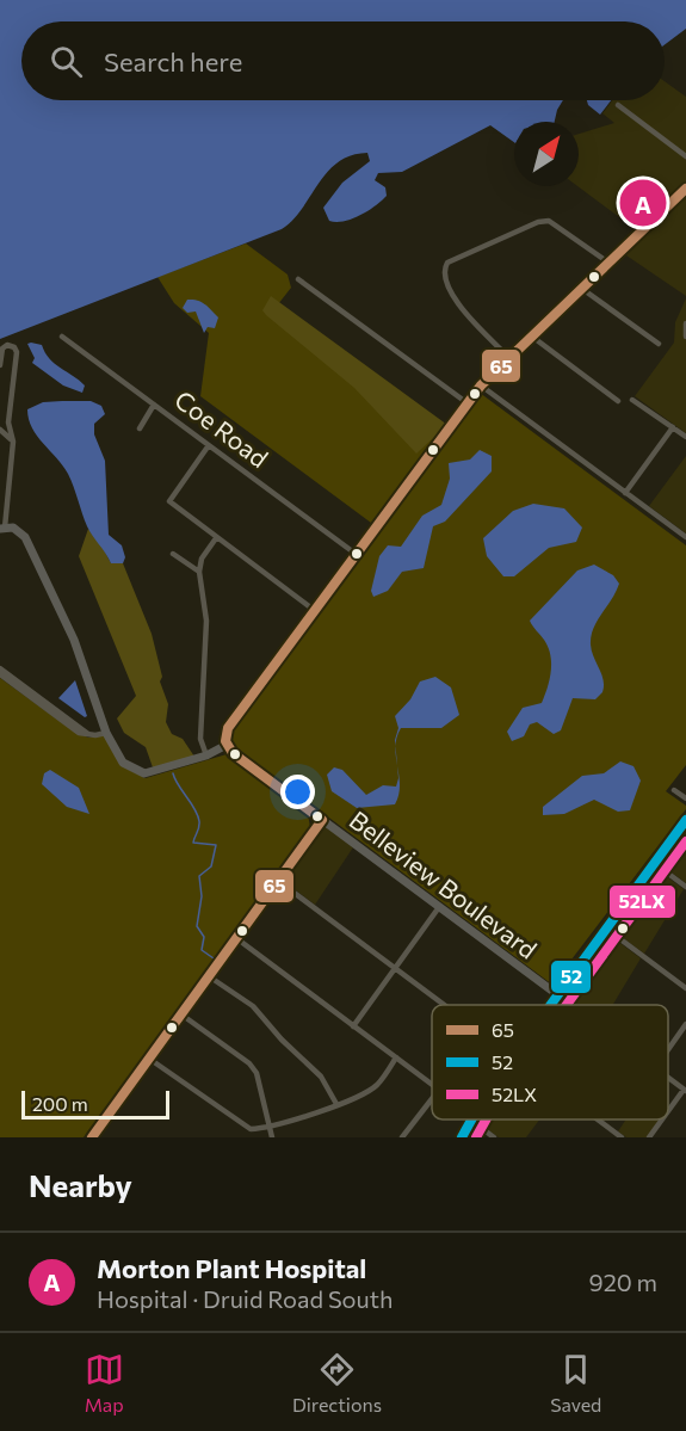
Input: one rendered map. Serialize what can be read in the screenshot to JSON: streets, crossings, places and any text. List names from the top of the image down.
{
  "streets": {
    "street": ["Coe Road", "Belleview Boulevard"]
  },
  "lines": ["transit line 65", "transit line 52", "transit line 52LX"],
  "legend": ["65", "52", "52LX"],
  "scale_bar": "200 m",
  "north": "top right",
  "page": {
    "search": "Search here",
    "pins": "A",
    "scale": "200 m",
    "heading": "Nearby",
    "list": [
      {
        "mark": "A",
        "name": "Morton Plant Hospital",
        "note": "Hospital · Druid Road South",
        "value": "920 m"
      }
    ],
    "nav": ["Map", "Directions", "Saved"]
  }
}
